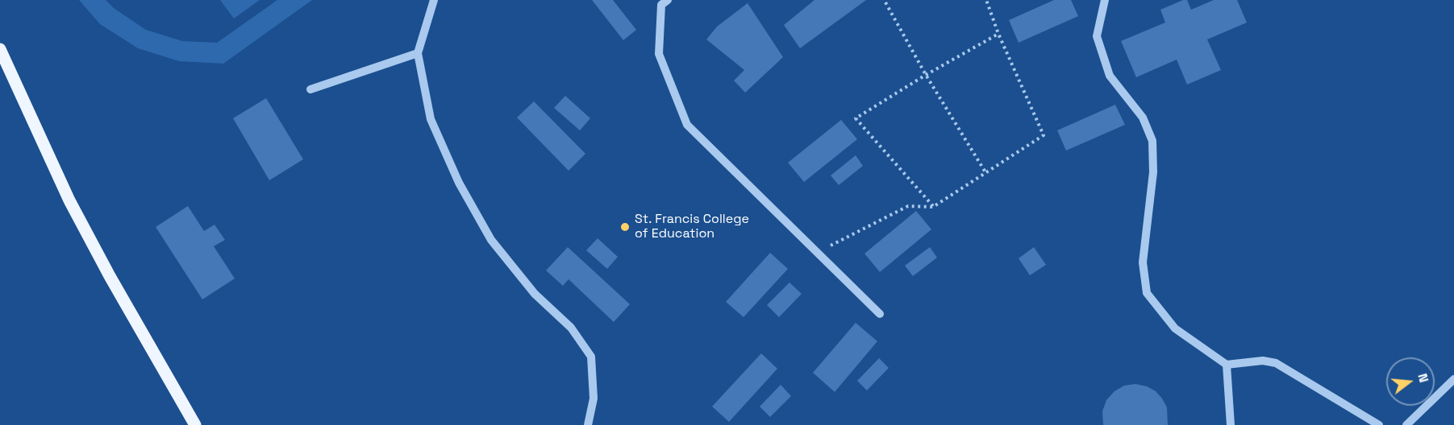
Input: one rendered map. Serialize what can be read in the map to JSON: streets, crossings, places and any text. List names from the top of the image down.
{
  "places": ["St. Francis College of Education"],
  "north": "right"
}
